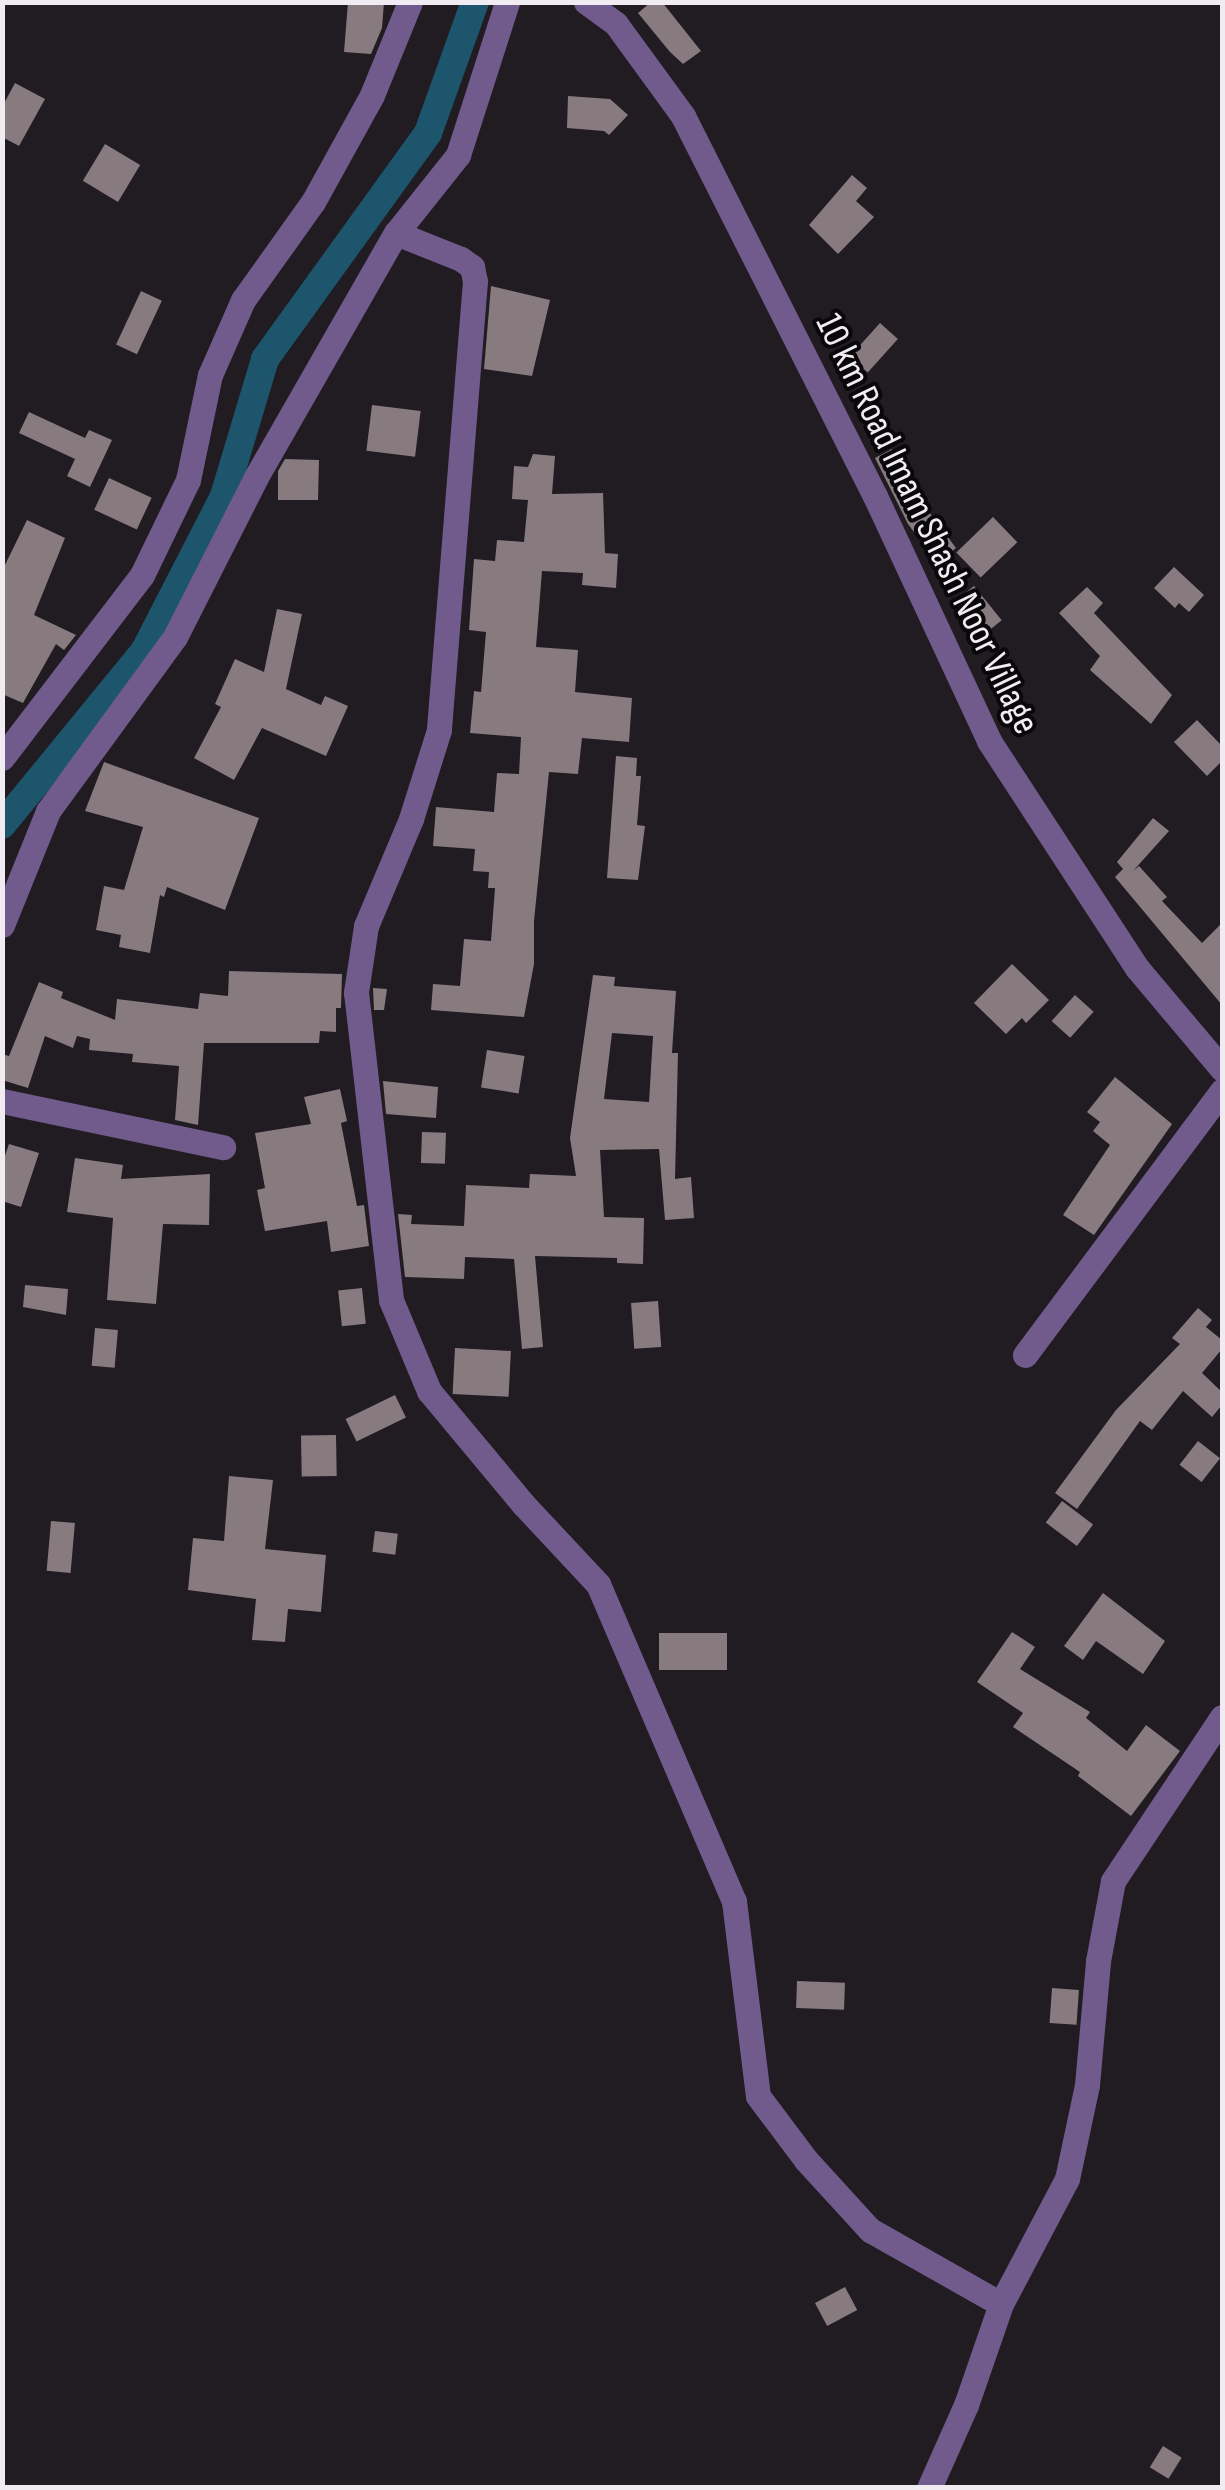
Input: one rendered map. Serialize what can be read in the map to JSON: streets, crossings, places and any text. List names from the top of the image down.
{
  "streets": {
    "street": ["10 km Road Imam Shash Noor Village"]
  }
}
